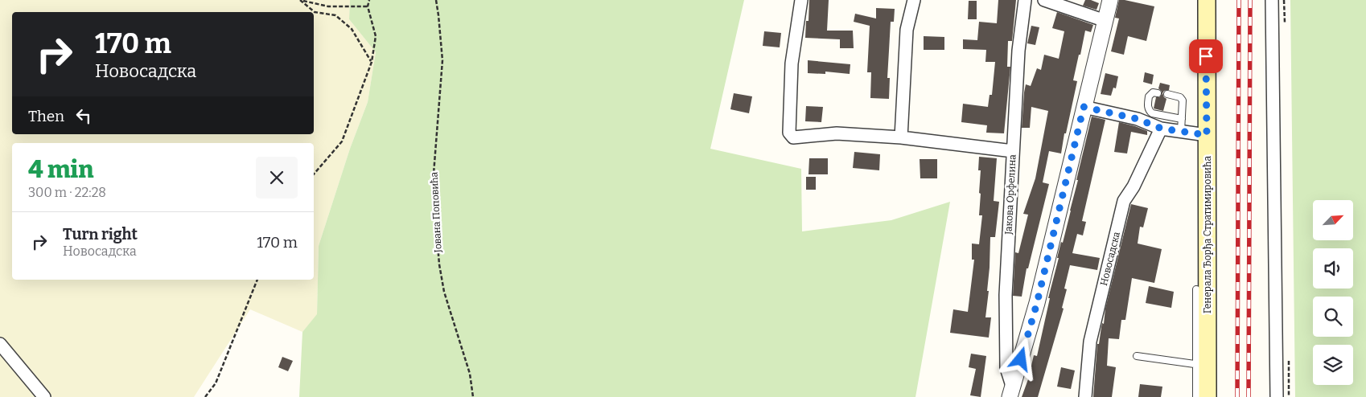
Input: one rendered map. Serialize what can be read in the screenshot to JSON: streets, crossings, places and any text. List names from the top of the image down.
{
  "streets": {
    "main road": ["Генерала Ђорђа Стратимировића"],
    "street": ["Јакова Орфелина", "Новосадска"],
    "path": ["Јована Поповића"]
  },
  "north": "top right",
  "page": {
    "turn": ["170 m", "Новосадска"],
    "then": "Then",
    "heading": ["4 min", "300 m · 22:28"],
    "list": [
      {
        "name": "Turn right",
        "note": "Новосадска",
        "value": "170 m"
      }
    ]
  }
}
